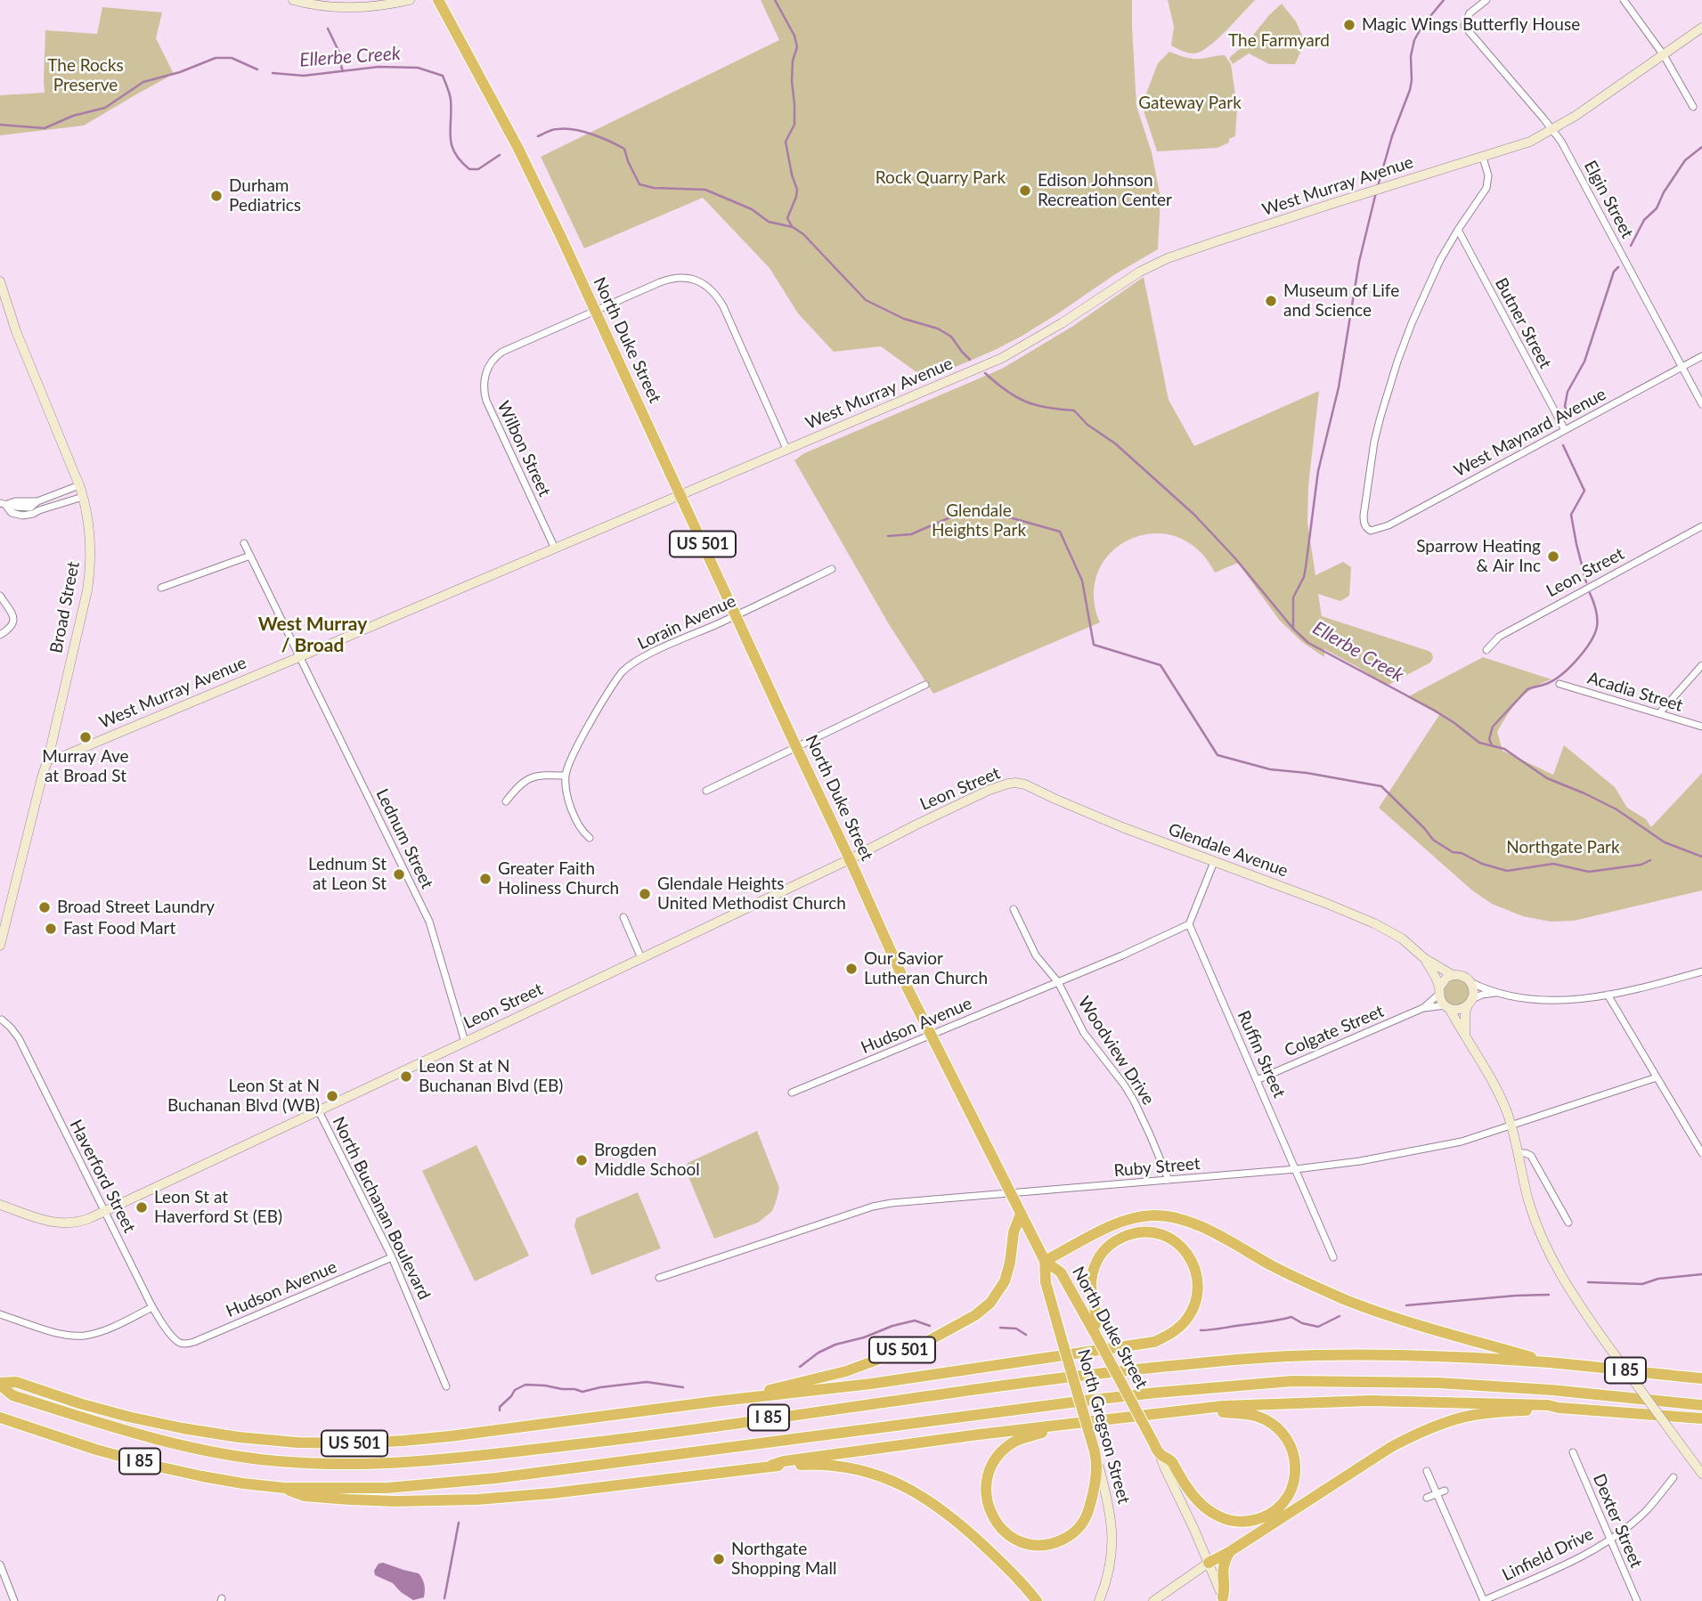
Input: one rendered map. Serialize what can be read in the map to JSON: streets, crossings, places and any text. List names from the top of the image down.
{
  "streets": {
    "highway": [
      "North Duke Street",
      "US 501",
      "I 85",
      "North Gregson Street"
    ],
    "street": [
      "West Murray Avenue",
      "Elgin Street",
      "Butner Street",
      "West Maynard Avenue",
      "Wilbon Street",
      "Leon Street",
      "Broad Street",
      "Lorain Avenue",
      "Acadia Street",
      "Lednum Street",
      "Glendale Avenue",
      "Hudson Avenue",
      "Colgate Street",
      "Woodview Drive",
      "Ruffin Street",
      "Ruby Street",
      "Haverford Street",
      "North Buchanan Boulevard",
      "Dexter Street",
      "Linfield Drive"
    ]
  },
  "crossings": [
    ["West Murray Avenue", "Elgin Street"],
    ["West Murray Avenue", "North Duke Street"],
    ["West Murray Avenue", "Wilbon Street"],
    ["West Murray Avenue", "Broad Street"],
    ["West Murray Avenue", "Lednum Street"],
    ["Elgin Street", "West Maynard Avenue"],
    ["Butner Street", "West Maynard Avenue"],
    ["North Duke Street", "Wilbon Street"],
    ["North Duke Street", "US 501"],
    ["North Duke Street", "Leon Street"],
    ["North Duke Street", "Lorain Avenue"],
    ["North Duke Street", "Hudson Avenue"],
    ["North Duke Street", "Ruby Street"],
    ["North Duke Street", "North Gregson Street"],
    ["US 501", "I 85"],
    ["Leon Street", "Lednum Street"],
    ["Leon Street", "Glendale Avenue"],
    ["Leon Street", "Haverford Street"],
    ["Leon Street", "North Buchanan Boulevard"],
    ["Glendale Avenue", "Colgate Street"],
    ["Hudson Avenue", "Woodview Drive"],
    ["Hudson Avenue", "Ruffin Street"],
    ["Hudson Avenue", "Haverford Street"],
    ["Hudson Avenue", "North Buchanan Boulevard"],
    ["Colgate Street", "Ruffin Street"],
    ["Woodview Drive", "Ruby Street"],
    ["Ruffin Street", "Ruby Street"],
    ["Dexter Street", "Linfield Drive"]
  ],
  "districts": ["West Murray / Broad"],
  "water": ["Ellerbe Creek"],
  "parks": [
    "The Farmyard",
    "The Rocks Preserve",
    "Gateway Park",
    "Rock Quarry Park",
    "Glendale Heights Park",
    "Northgate Park"
  ],
  "places": [
    "Magic Wings Butterfly House",
    "Edison Johnson Recreation Center",
    "Durham Pediatrics",
    "Museum of Life and Science",
    "Sparrow Heating & Air Inc",
    "Murray Ave at Broad St",
    "Lednum St at Leon St",
    "Greater Faith Holiness Church",
    "Glendale Heights United Methodist Church",
    "Broad Street Laundry",
    "Fast Food Mart",
    "Our Savior Lutheran Church",
    "Leon St at N Buchanan Blvd (EB)",
    "Leon St at N Buchanan Blvd (WB)",
    "Brogden Middle School",
    "Leon St at Haverford St (EB)",
    "Northgate Shopping Mall"
  ]
}
